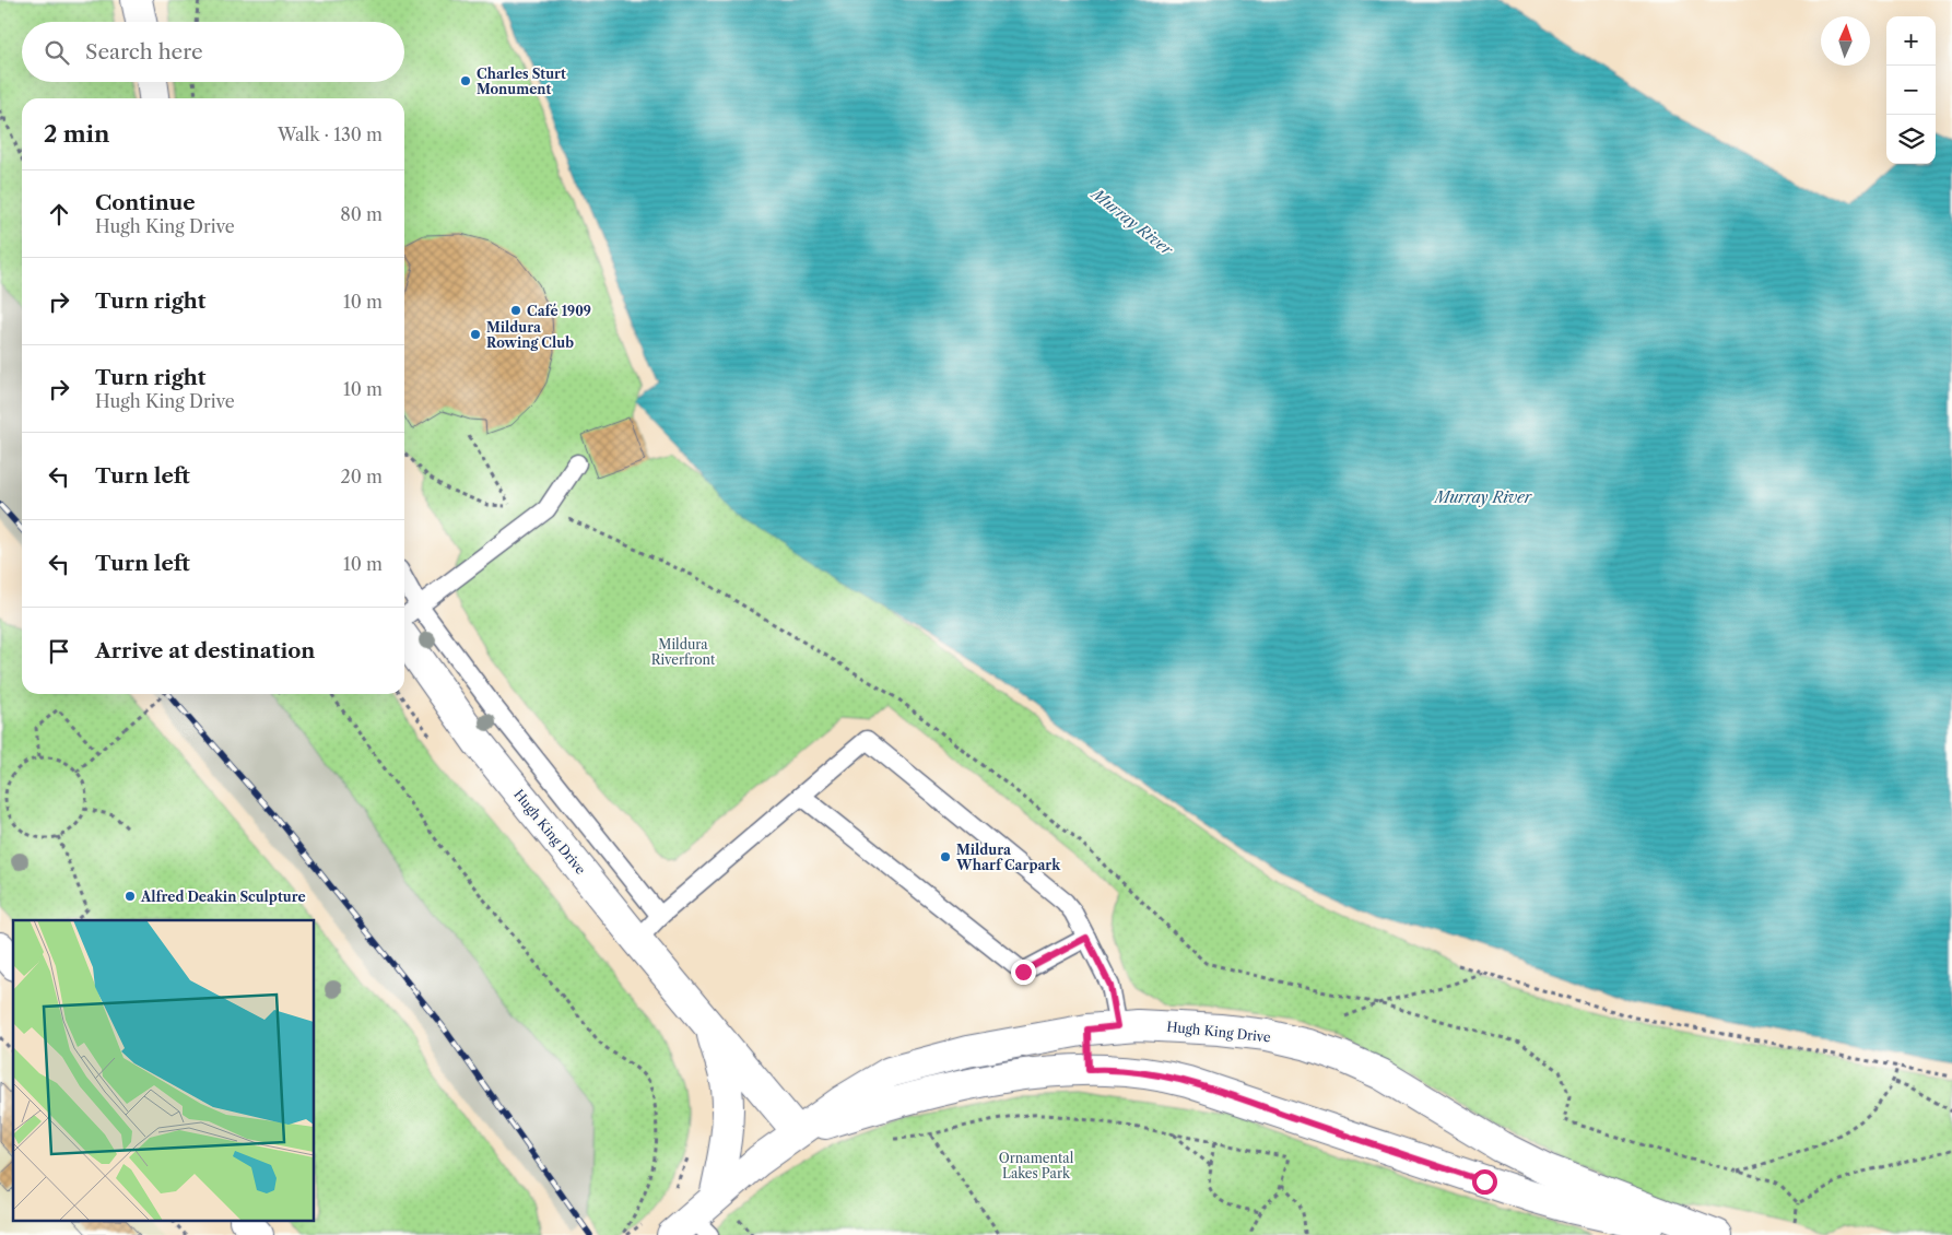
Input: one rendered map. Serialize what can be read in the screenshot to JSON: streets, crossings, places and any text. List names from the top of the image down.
{
  "streets": {
    "main road": ["Hugh King Drive"]
  },
  "water": ["Murray River"],
  "parks": ["Mildura Riverfront", "Ornamental Lakes Park"],
  "places": [
    "Charles Sturt Monument",
    "Café 1909",
    "Mildura Rowing Club",
    "Mildura Wharf Carpark",
    "Alfred Deakin Sculpture"
  ],
  "north": "top",
  "page": {
    "map_buttons": ["+", "−"],
    "search": "Search here",
    "heading": ["2 min", "Walk · 130 m"],
    "list": [
      ["Continue", "Hugh King Drive", "80 m"],
      ["Turn right", "10 m"],
      ["Turn right", "Hugh King Drive", "10 m"],
      ["Turn left", "20 m"],
      ["Turn left", "10 m"],
      "Arrive at destination"
    ]
  }
}
